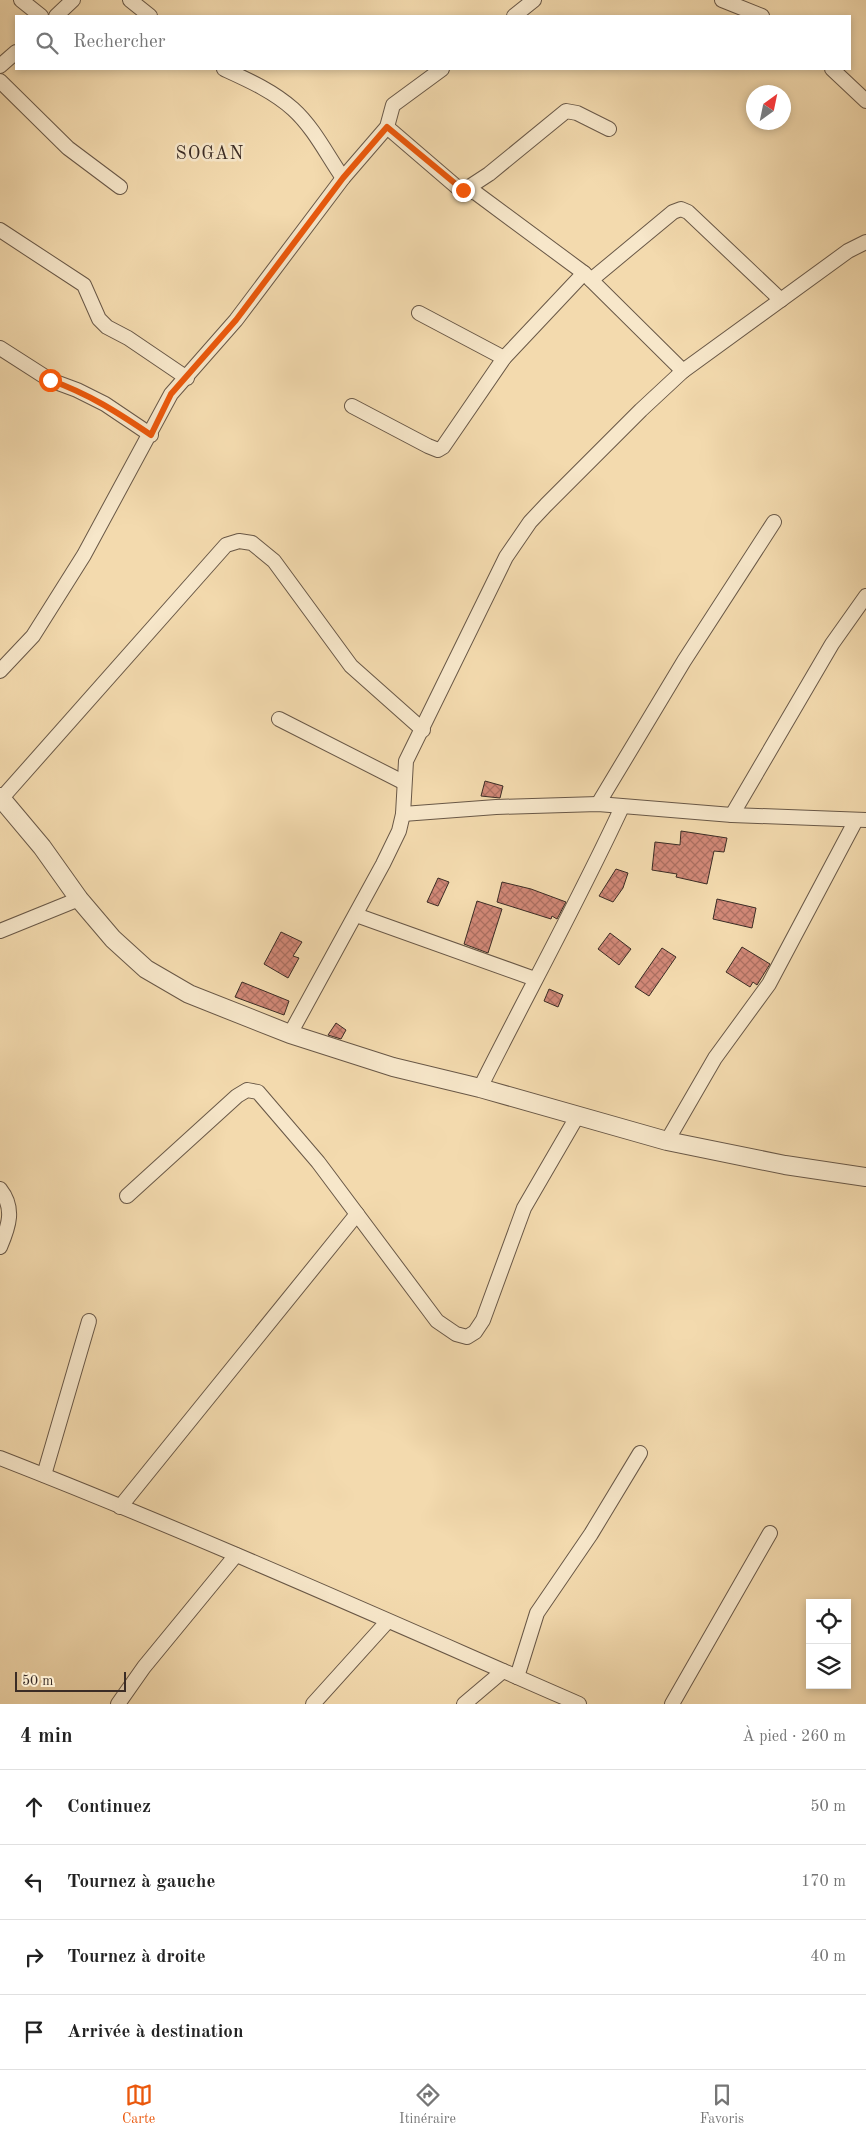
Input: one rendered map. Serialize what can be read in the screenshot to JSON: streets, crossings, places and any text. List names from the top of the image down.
{
  "districts": ["SOGAN"],
  "scale_bar": "50 m",
  "north": "top right",
  "page": {
    "search": "Rechercher",
    "scale": "50 m",
    "heading": ["4 min", "À pied · 260 m"],
    "list": [
      ["Continuez", "50 m"],
      ["Tournez à gauche", "170 m"],
      ["Tournez à droite", "40 m"],
      "Arrivée à destination"
    ],
    "nav": ["Carte", "Itinéraire", "Favoris"]
  }
}
